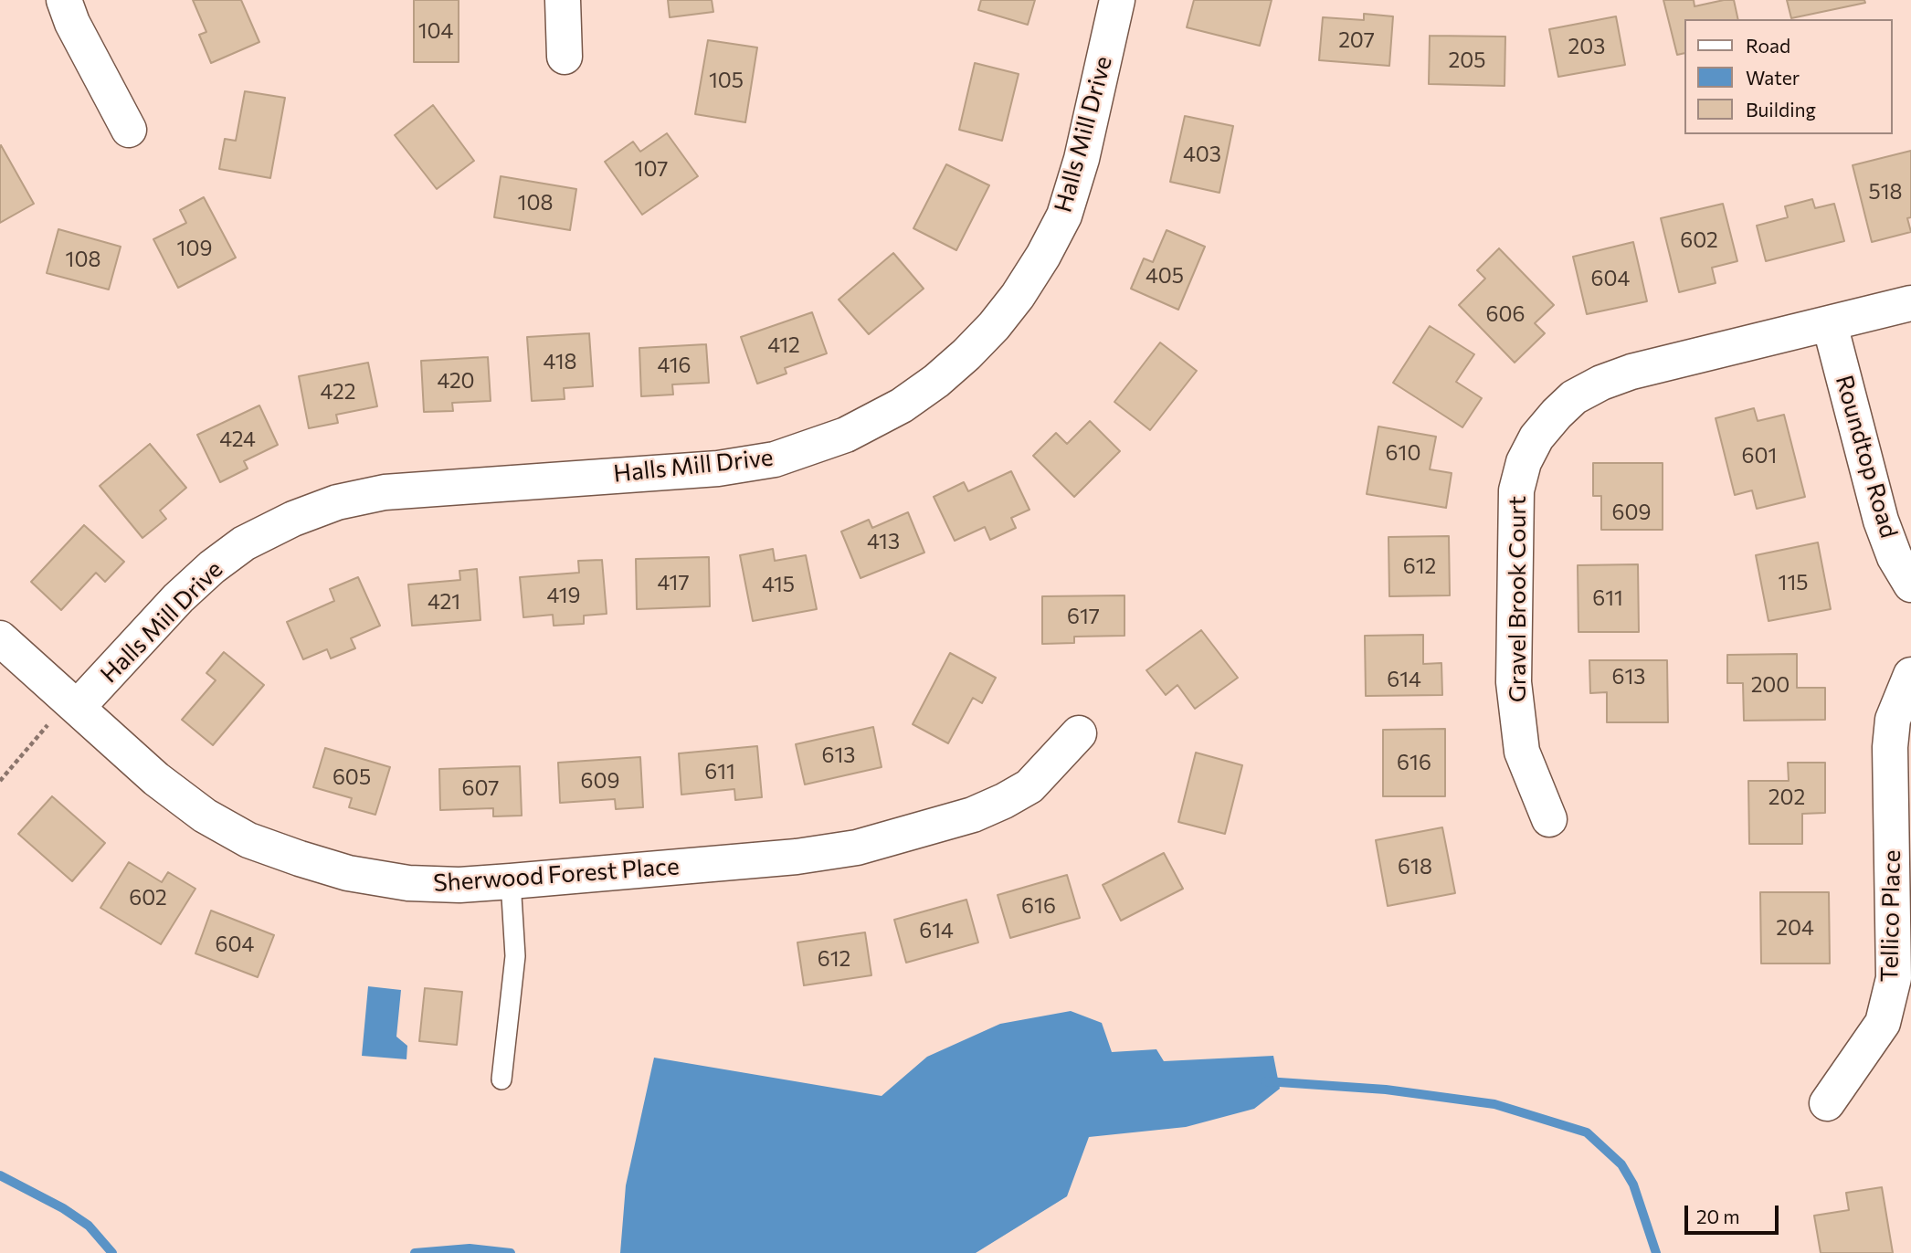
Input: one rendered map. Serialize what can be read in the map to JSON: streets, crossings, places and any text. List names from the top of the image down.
{
  "streets": {
    "street": [
      "Halls Mill Drive",
      "Roundtop Road",
      "Gravel Brook Court",
      "Sherwood Forest Place",
      "Tellico Place"
    ]
  },
  "crossings": [
    ["Halls Mill Drive", "Sherwood Forest Place"],
    ["Roundtop Road", "Gravel Brook Court"]
  ],
  "house_numbers": [
    "104",
    "207",
    "203",
    "205",
    "105",
    "403",
    "107",
    "518",
    "108",
    "602",
    "109",
    "108",
    "405",
    "604",
    "606",
    "412",
    "418",
    "416",
    "420",
    "422",
    "424",
    "610",
    "601",
    "609",
    "413",
    "612",
    "417",
    "115",
    "415",
    "419",
    "611",
    "421",
    "617",
    "613",
    "614",
    "200",
    "613",
    "616",
    "611",
    "605",
    "609",
    "607",
    "202",
    "618",
    "602",
    "616",
    "204",
    "614",
    "604",
    "612"
  ],
  "legend": ["Road", "Water", "Building"],
  "scale_bar": "20 m"
}
